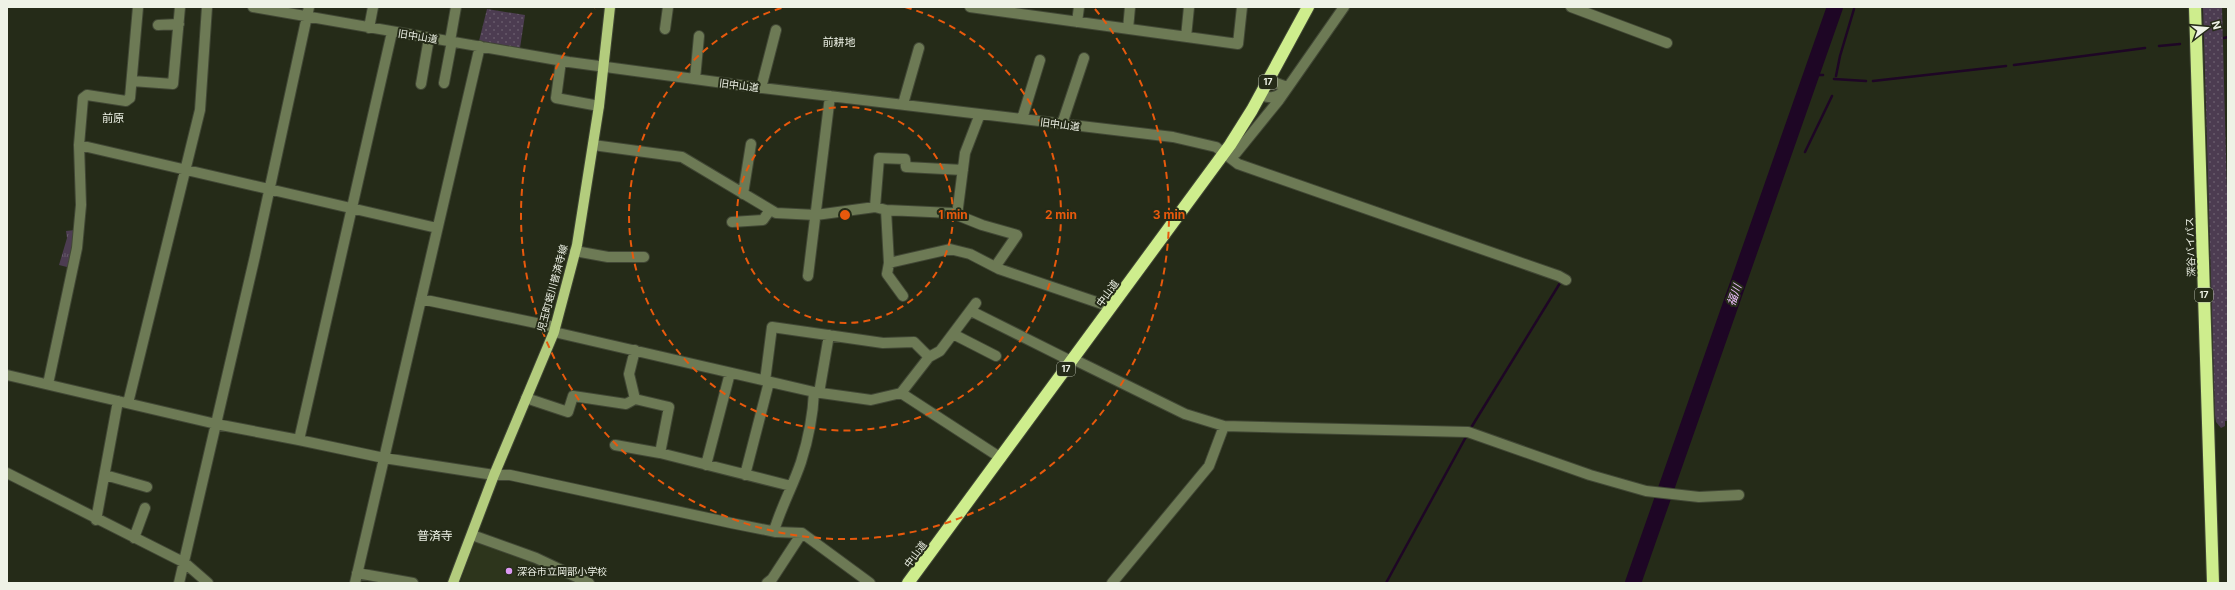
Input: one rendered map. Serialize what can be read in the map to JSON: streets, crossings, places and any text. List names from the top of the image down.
{
  "streets": {
    "highway": ["17", "深谷バイパス", "中山道"],
    "main road": ["児玉町蛭川普済寺線"],
    "street": ["旧中山道"]
  },
  "crossings": [
    ["旧中山道", "児玉町蛭川普済寺線"],
    ["旧中山道", "中山道"]
  ],
  "districts": ["前耕地", "前原", "普済寺"],
  "water": ["福川"],
  "places": ["深谷市立岡部小学校"],
  "north": "right",
  "rings": ["1 min", "2 min", "3 min"]
}
